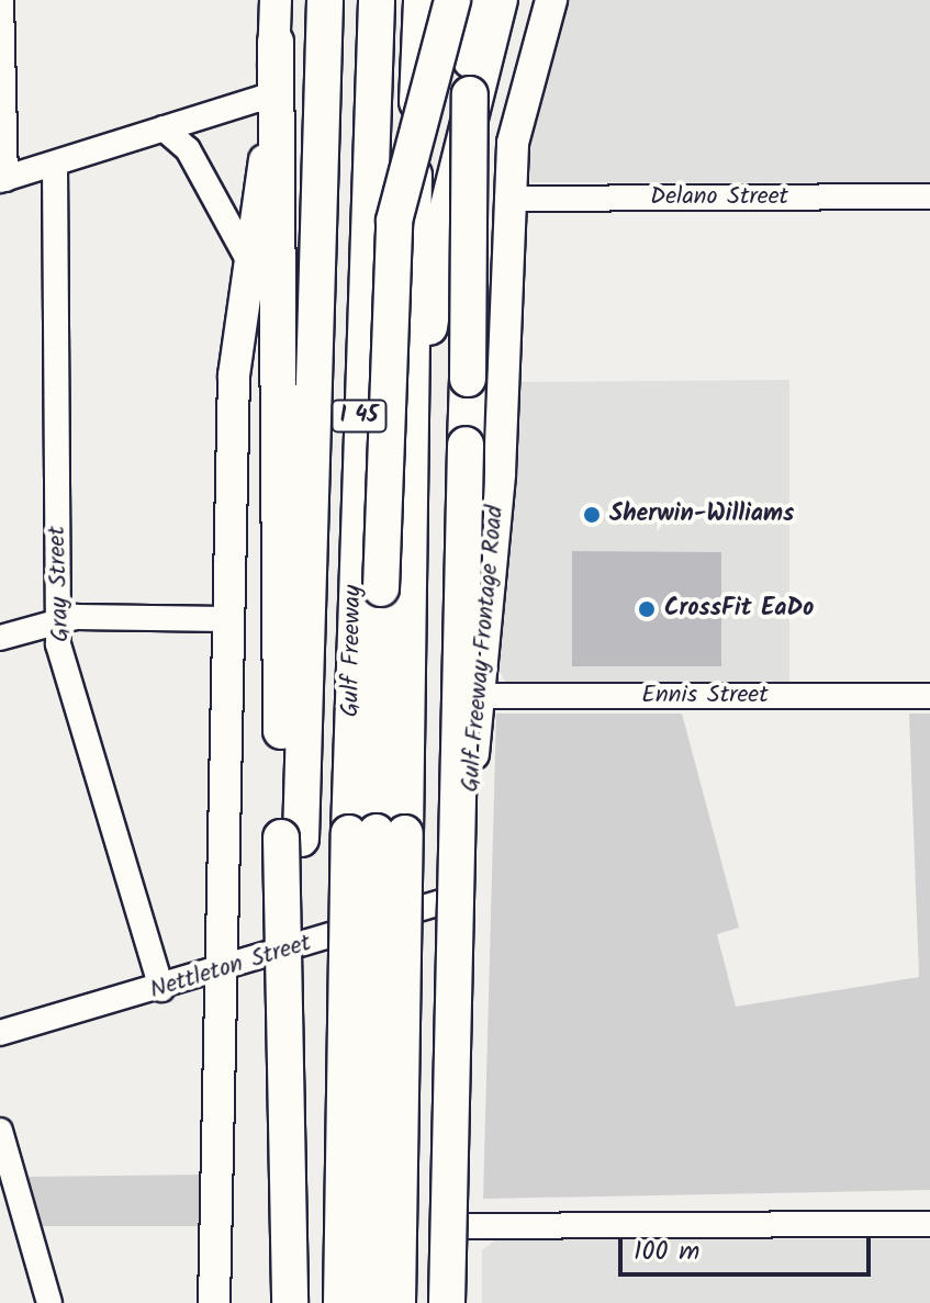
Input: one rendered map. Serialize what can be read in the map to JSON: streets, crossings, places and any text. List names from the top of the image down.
{
  "streets": {
    "highway": ["I 45", "Gulf Freeway"],
    "main road": ["Gulf Freeway Frontage Road"],
    "street": [
      "Delano Street",
      "Gray Street",
      "Ennis Street",
      "Nettleton Street"
    ]
  },
  "crossings": [
    ["Delano Street", "Gulf Freeway Frontage Road"],
    ["Gray Street", "Nettleton Street"],
    ["Gulf Freeway Frontage Road", "Ennis Street"],
    ["Gulf Freeway Frontage Road", "Nettleton Street"]
  ],
  "places": ["Sherwin-Williams", "CrossFit EaDo"],
  "scale_bar": "100 m"
}
